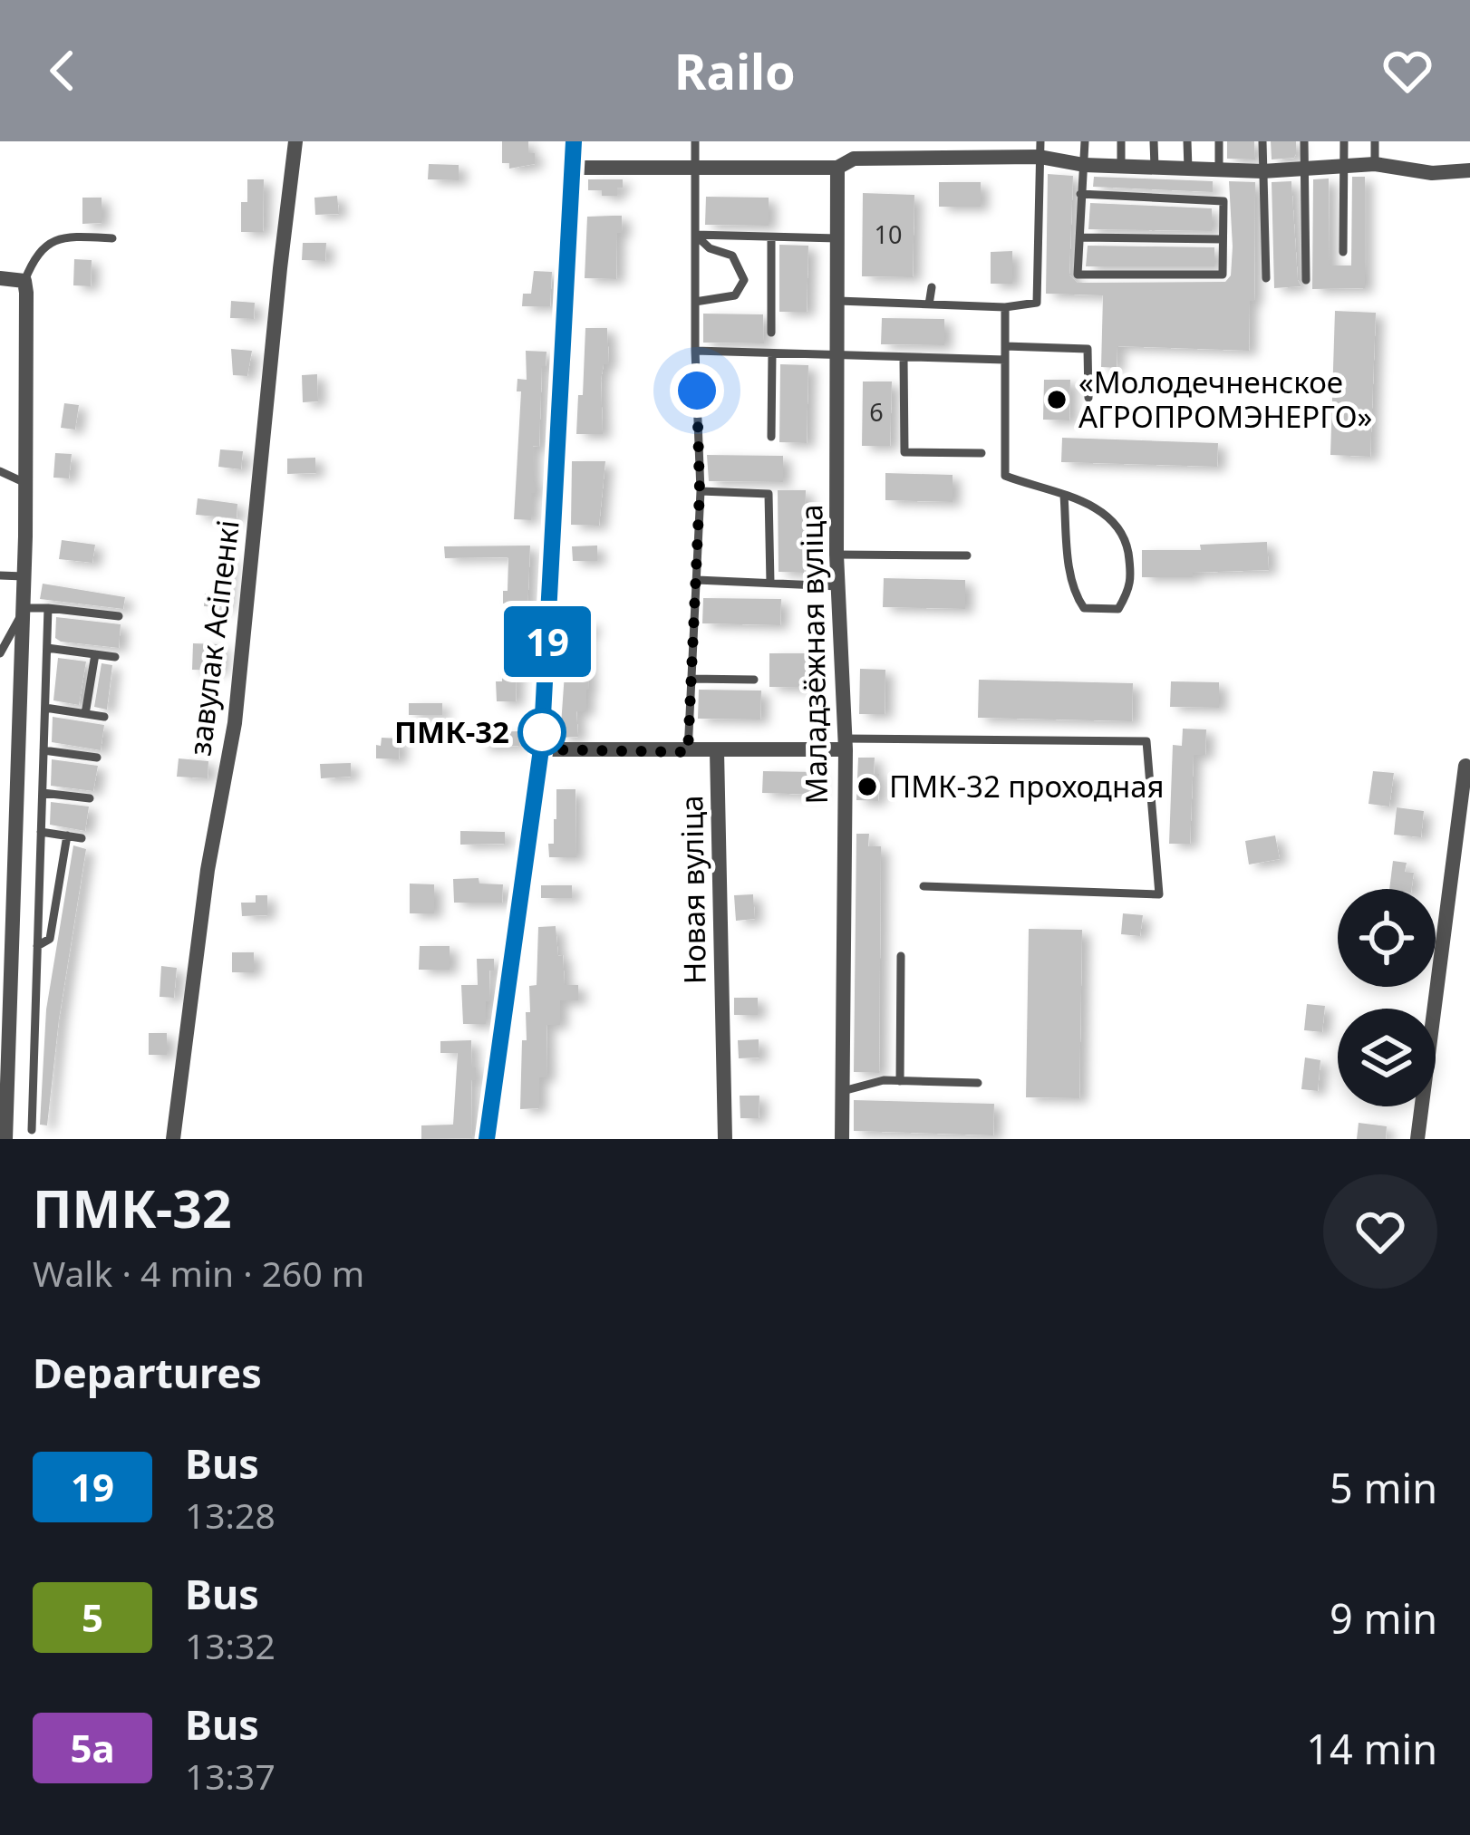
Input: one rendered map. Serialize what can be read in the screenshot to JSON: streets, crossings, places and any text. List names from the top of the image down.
{
  "streets": {
    "street": ["завулак Асіпенкі", "Маладзёжная вуліца", "Новая вуліца"]
  },
  "places": ["«Молодечненское АГРОПРОМЭНЕРГО»", "ПМК-32", "ПМК-32 проходная"],
  "lines": ["bus line 19"],
  "house_numbers": ["10", "6"],
  "page": {
    "header": "Railo",
    "on_map": "19",
    "heading": [
      ["ПМК-32", "Walk · 4 min · 260 m"],
      "Departures"
    ],
    "list": [
      {
        "mark": "19",
        "name": "Bus",
        "note": "13:28",
        "value": "5 min"
      },
      {
        "mark": "5",
        "name": "Bus",
        "note": "13:32",
        "value": "9 min"
      },
      {
        "mark": "5а",
        "name": "Bus",
        "note": "13:37",
        "value": "14 min"
      }
    ]
  }
}
